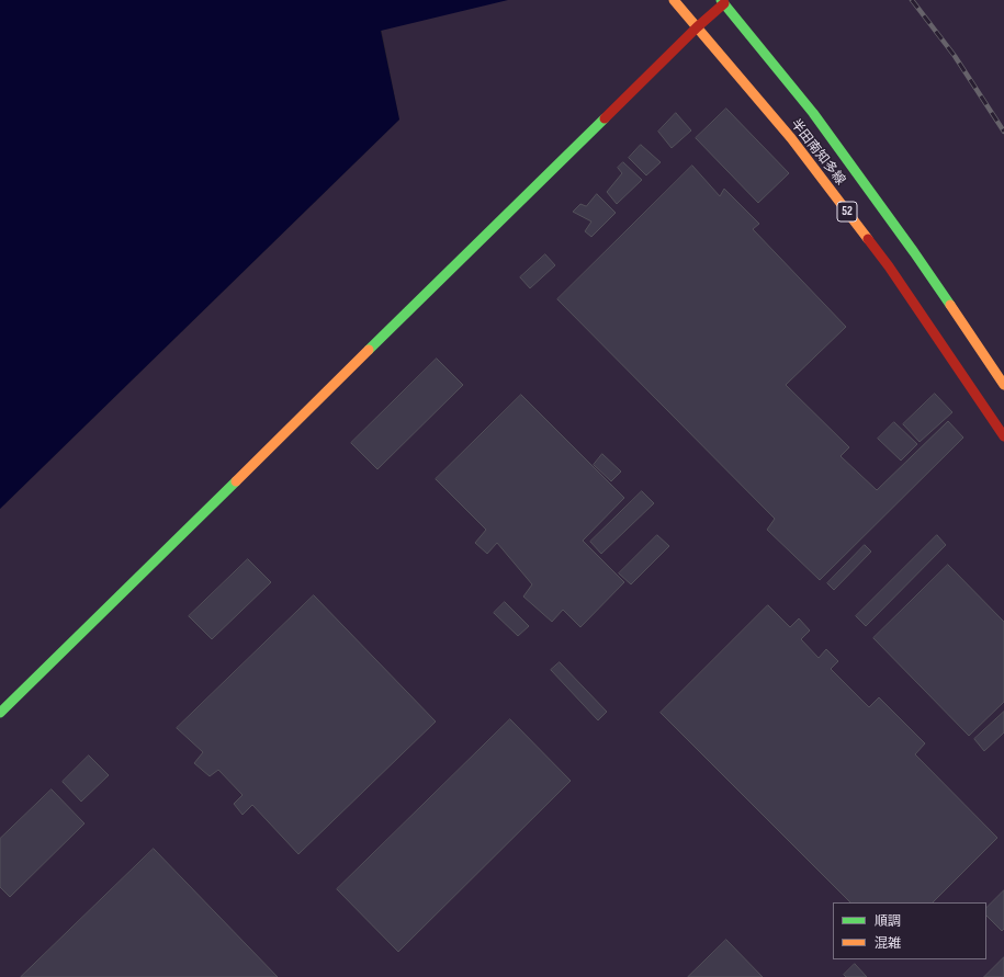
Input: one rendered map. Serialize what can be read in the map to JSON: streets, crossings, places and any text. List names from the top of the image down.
{
  "streets": {
    "main road": ["半田南知多線", "52"]
  },
  "legend": ["順調", "混雑"]
}
